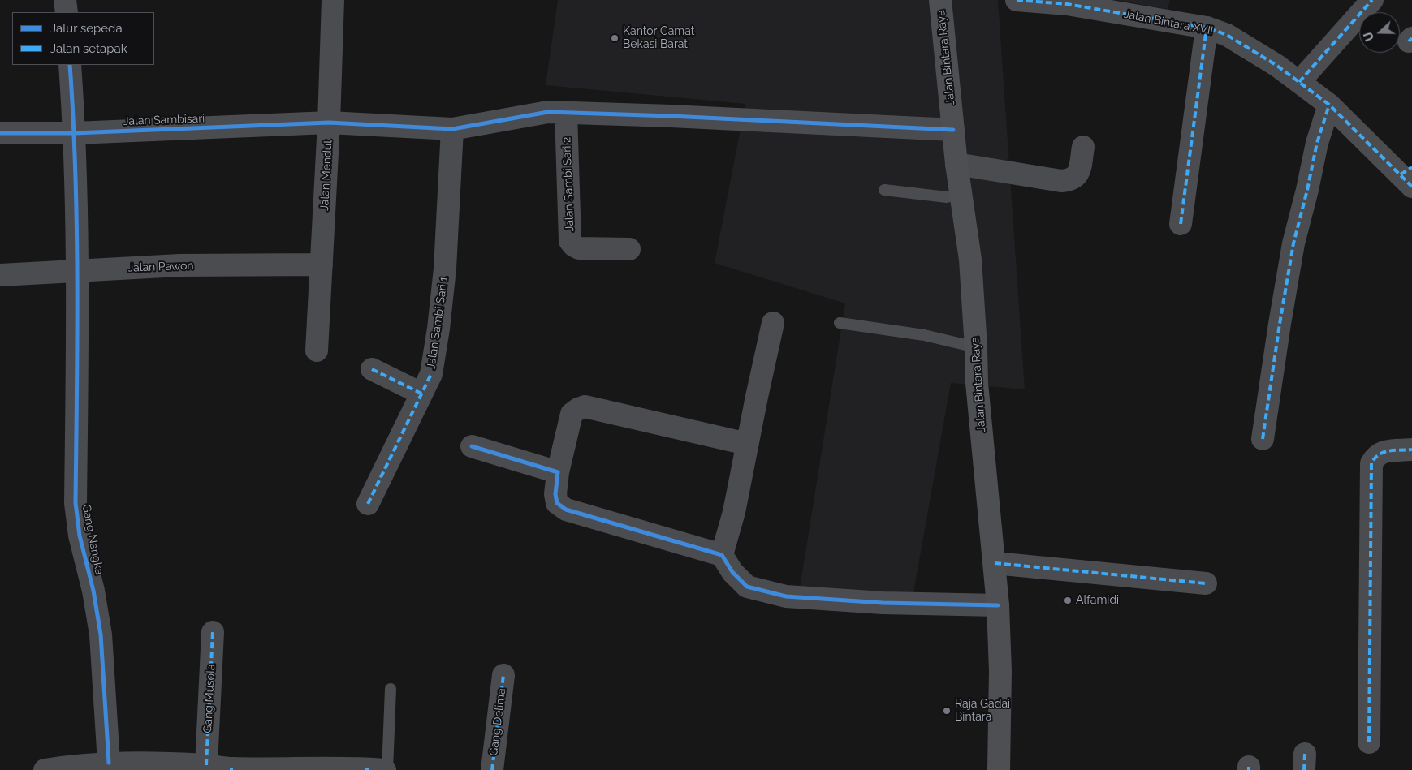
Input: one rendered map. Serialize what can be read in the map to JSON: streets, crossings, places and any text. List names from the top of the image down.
{
  "streets": {
    "main road": ["Jalan Bintara Raya"],
    "street": [
      "Jalan Bintara XVII",
      "Jalan Sambisari",
      "Jalan Mendut",
      "Jalan Sambi Sari 2",
      "Jalan Pawon",
      "Jalan Sambi Sari 1",
      "Gang Nangka",
      "Gang Musola",
      "Gang Delima"
    ]
  },
  "crossings": [
    ["Jalan Bintara Raya", "Jalan Sambisari"],
    ["Jalan Sambisari", "Jalan Mendut"],
    ["Jalan Sambisari", "Jalan Sambi Sari 2"],
    ["Jalan Sambisari", "Jalan Sambi Sari 1"],
    ["Jalan Sambisari", "Gang Nangka"],
    ["Jalan Mendut", "Jalan Pawon"],
    ["Jalan Pawon", "Gang Nangka"]
  ],
  "places": ["Kantor Camat Bekasi Barat", "Alfamidi", "Raja Gadai Bintara"],
  "legend": ["Jalur sepeda", "Jalan setapak"],
  "north": "left"
}
